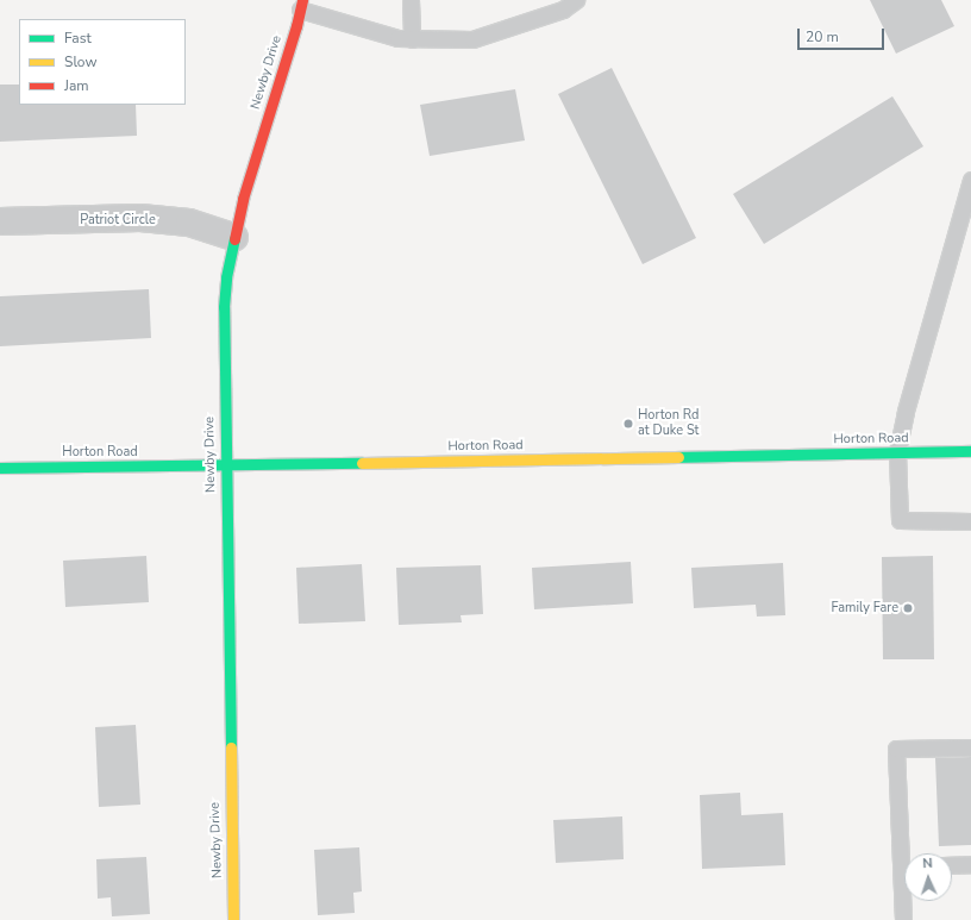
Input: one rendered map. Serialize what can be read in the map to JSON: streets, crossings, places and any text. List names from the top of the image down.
{
  "streets": {
    "street": ["Newby Drive", "Patriot Circle", "Horton Road"]
  },
  "crossings": [
    ["Newby Drive", "Patriot Circle"],
    ["Newby Drive", "Horton Road"]
  ],
  "places": ["Horton Rd at Duke St", "Family Fare"],
  "legend": ["Fast", "Slow", "Jam"],
  "scale_bar": "20 m",
  "north": "top"
}
